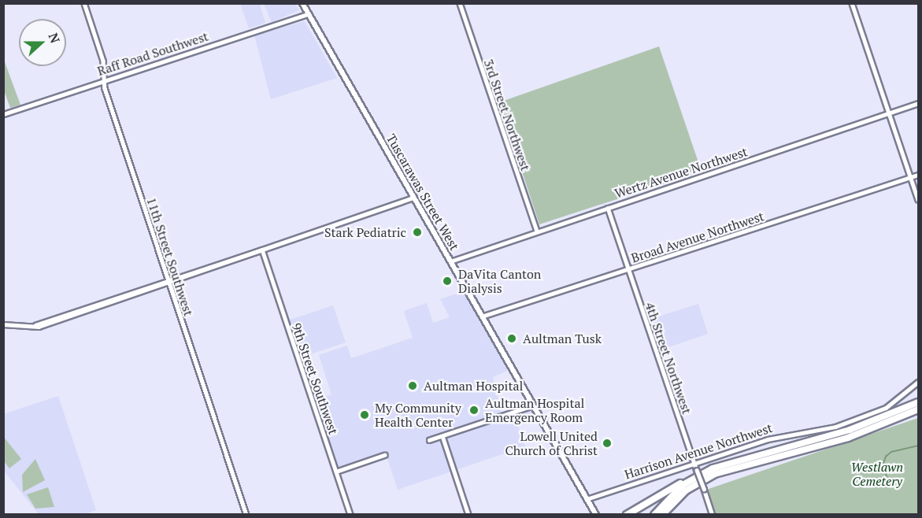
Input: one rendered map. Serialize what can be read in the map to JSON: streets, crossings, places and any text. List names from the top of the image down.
{
  "streets": {
    "main road": [
      "Raff Road Southwest",
      "Wertz Avenue Northwest",
      "Tuscarawas Street West",
      "Harrison Avenue Northwest"
    ],
    "street": [
      "3rd Street Northwest",
      "Broad Avenue Northwest",
      "11th Street Southwest",
      "4th Street Northwest",
      "9th Street Southwest"
    ]
  },
  "crossings": [
    ["Raff Road Southwest", "Tuscarawas Street West"],
    ["Raff Road Southwest", "11th Street Southwest"],
    ["3rd Street Northwest", "Wertz Avenue Northwest"],
    ["Wertz Avenue Northwest", "Tuscarawas Street West"],
    ["Wertz Avenue Northwest", "4th Street Northwest"],
    ["Tuscarawas Street West", "Broad Avenue Northwest"],
    ["Tuscarawas Street West", "Harrison Avenue Northwest"],
    ["Broad Avenue Northwest", "4th Street Northwest"],
    ["4th Street Northwest", "Harrison Avenue Northwest"]
  ],
  "parks": ["Westlawn Cemetery"],
  "places": [
    "Stark Pediatric",
    "DaVita Canton Dialysis",
    "Aultman Tusk",
    "Aultman Hospital",
    "Aultman Hospital Emergency Room",
    "My Community Health Center",
    "Lowell United Church of Christ"
  ],
  "north": "right"
}
